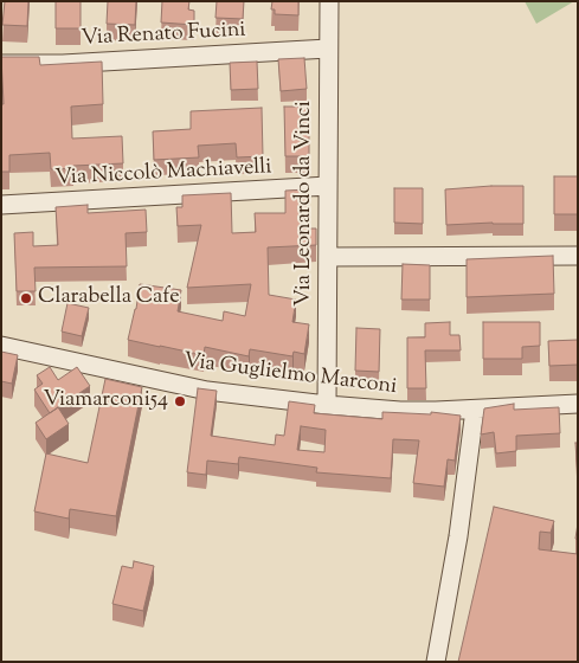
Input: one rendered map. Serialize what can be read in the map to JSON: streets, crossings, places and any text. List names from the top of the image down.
{
  "streets": {
    "street": [
      "Via Renato Fucini",
      "Via Niccolò Machiavelli",
      "Via Leonardo da Vinci",
      "Via Guglielmo Marconi"
    ]
  },
  "crossings": [
    ["Via Renato Fucini", "Via Leonardo da Vinci"],
    ["Via Niccolò Machiavelli", "Via Leonardo da Vinci"],
    ["Via Leonardo da Vinci", "Via Guglielmo Marconi"]
  ],
  "places": ["Clarabella Cafe", "Viamarconi54"]
}
